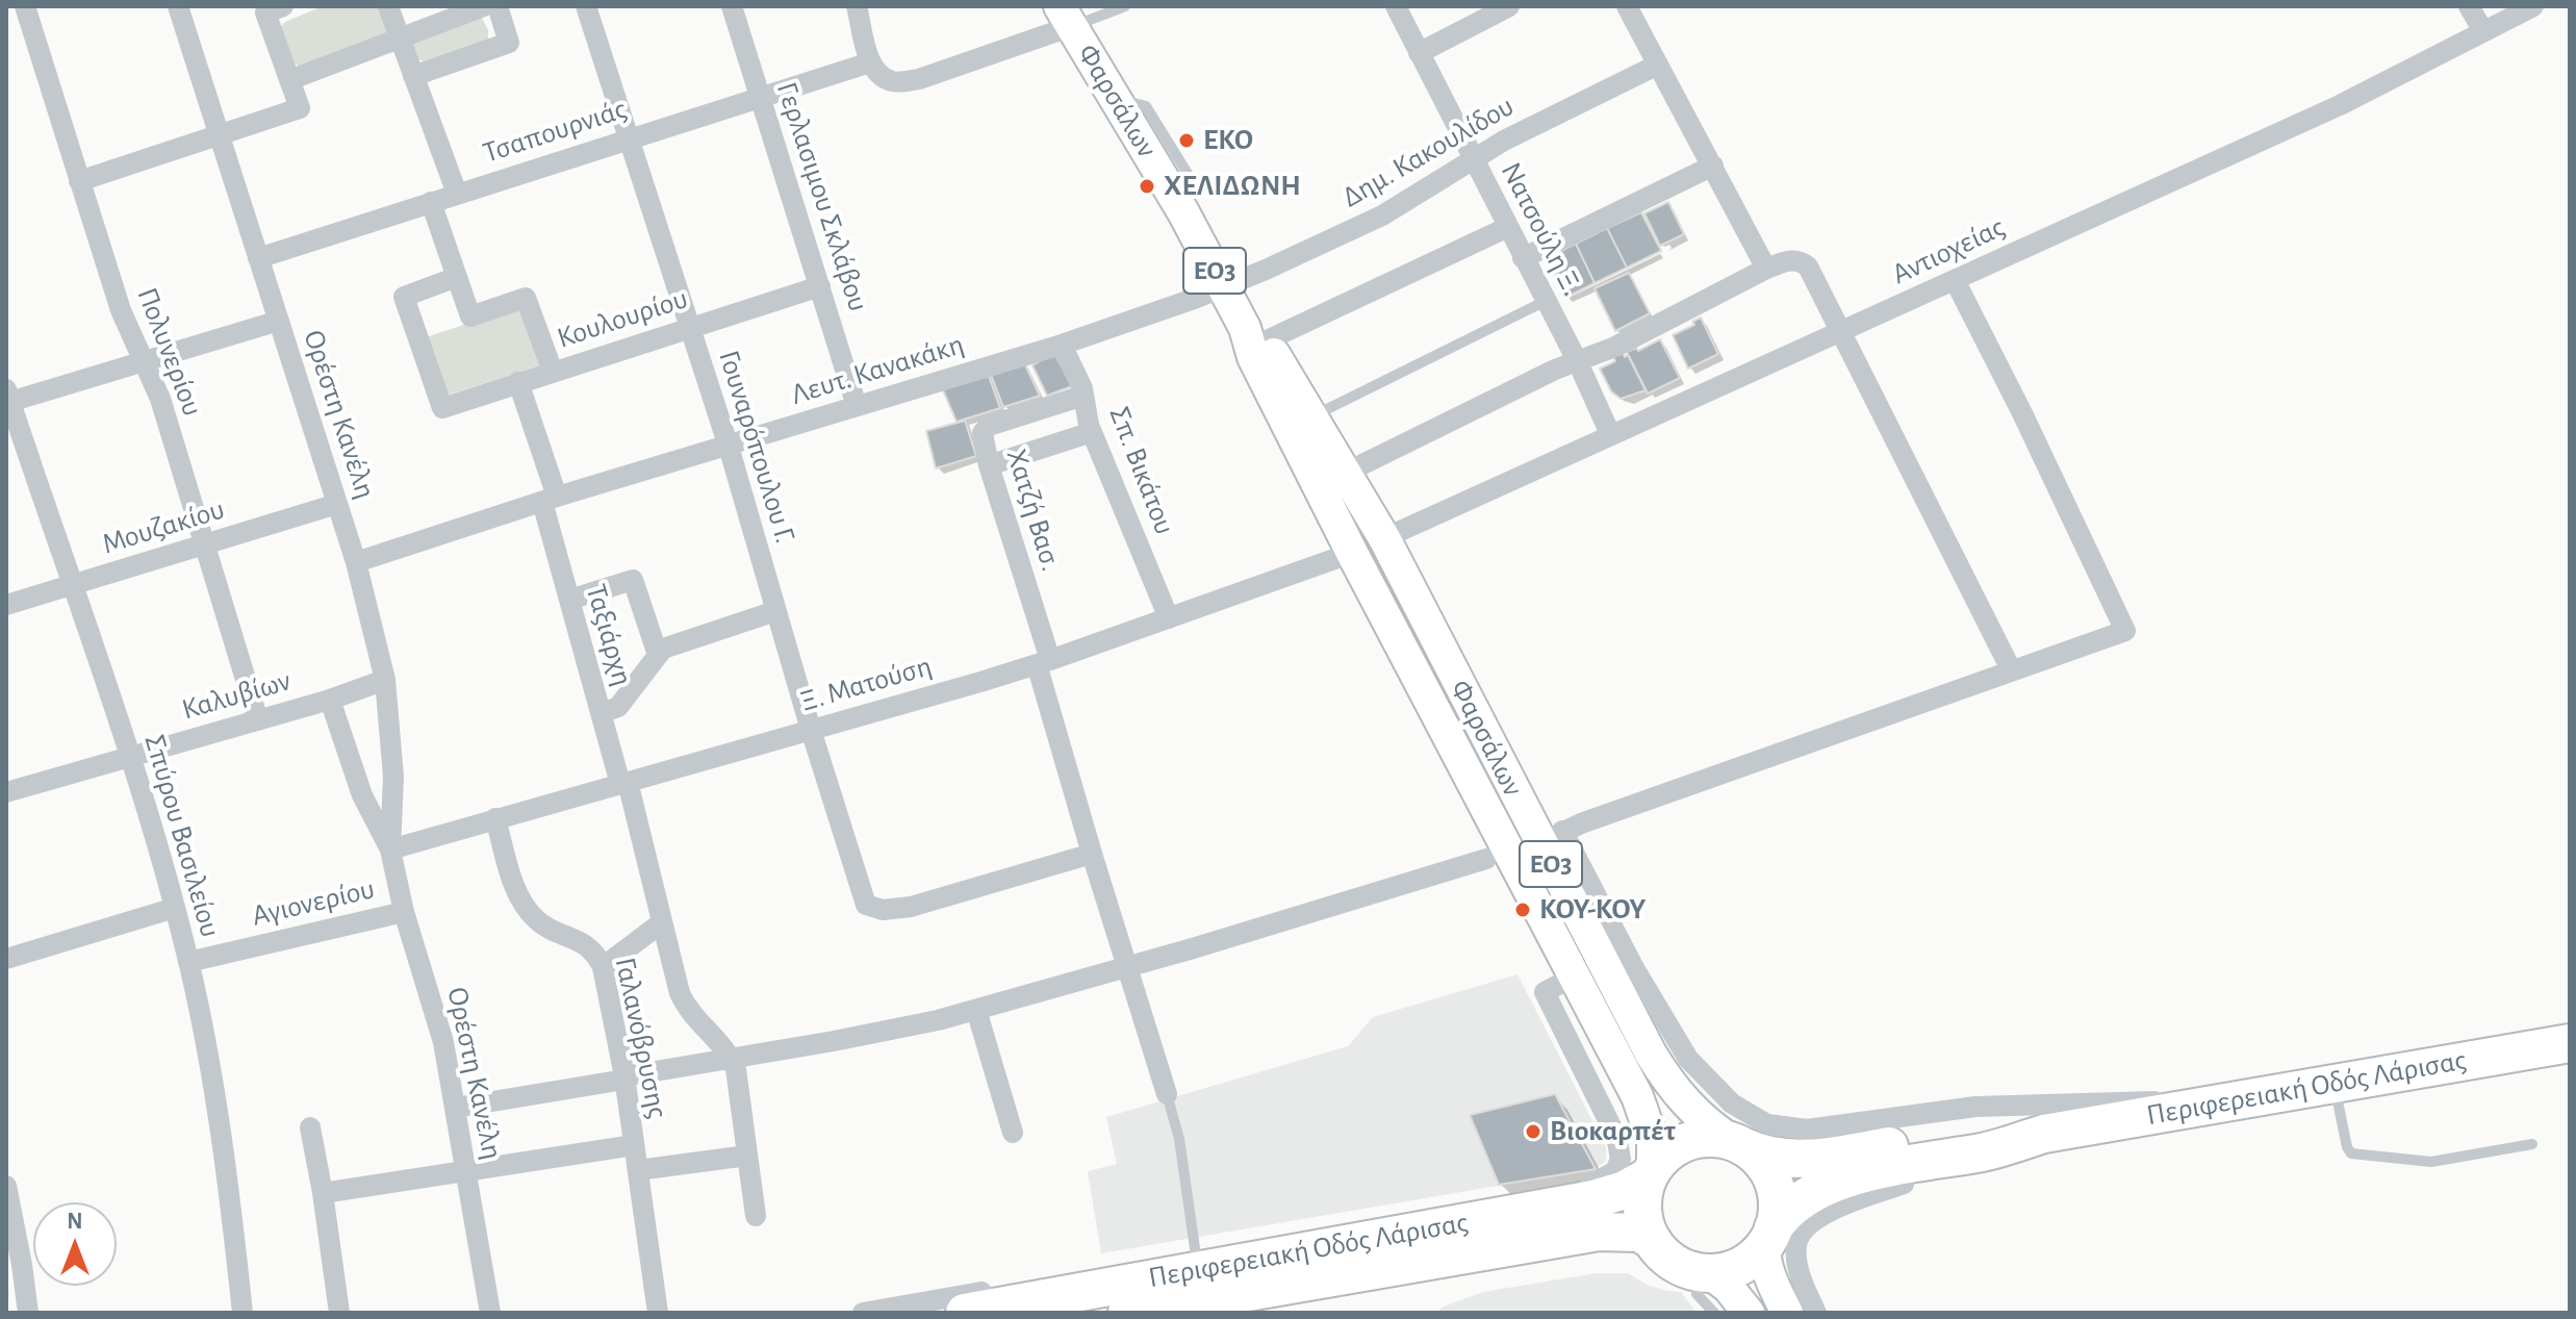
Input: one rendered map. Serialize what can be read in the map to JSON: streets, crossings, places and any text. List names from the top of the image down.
{
  "streets": {
    "highway": ["ΕΟ3", "Περιφερειακή Οδός Λάρισας"],
    "main road": ["Φαρσάλων"],
    "street": [
      "Τσαπουρνιάς",
      "Δημ. Κακουλίδου",
      "Γερλασιμου Σκλάβου",
      "Νατσούλη Ξ.",
      "Αντιοχείας",
      "Κουλουρίου",
      "Πολυνερίου",
      "Λευτ. Κανακάκη",
      "Ορέστη Κανέλη",
      "Γουναρόπουλου Γ.",
      "Σπ. Βικάτου",
      "Χατζή Βασ.",
      "Μουζακίου",
      "Ταξιάρχη",
      "Ξ. Ματούση",
      "Καλυβίων",
      "Σπύρου Βασιλείου",
      "Αγιονερίου",
      "Γαλανόβρυσης"
    ]
  },
  "crossings": [
    ["Φαρσάλων", "Δημ. Κακουλίδου"],
    ["Φαρσάλων", "Αντιοχείας"],
    ["Φαρσάλων", "ΕΟ3"],
    ["Φαρσάλων", "Λευτ. Κανακάκη"],
    ["Φαρσάλων", "Ξ. Ματούση"],
    ["Φαρσάλων", "Περιφερειακή Οδός Λάρισας"],
    ["Τσαπουρνιάς", "Γερλασιμου Σκλάβου"],
    ["Τσαπουρνιάς", "Ορέστη Κανέλη"],
    ["Τσαπουρνιάς", "Γουναρόπουλου Γ."],
    ["Δημ. Κακουλίδου", "Νατσούλη Ξ."],
    ["Δημ. Κακουλίδου", "Λευτ. Κανακάκη"],
    ["Γερλασιμου Σκλάβου", "Κουλουρίου"],
    ["Γερλασιμου Σκλάβου", "Λευτ. Κανακάκη"],
    ["Νατσούλη Ξ.", "Αντιοχείας"],
    ["ΕΟ3", "Περιφερειακή Οδός Λάρισας"],
    ["Κουλουρίου", "Γουναρόπουλου Γ."],
    ["Κουλουρίου", "Ταξιάρχη"],
    ["Πολυνερίου", "Μουζακίου"],
    ["Πολυνερίου", "Καλυβίων"],
    ["Λευτ. Κανακάκη", "Ορέστη Κανέλη"],
    ["Λευτ. Κανακάκη", "Γουναρόπουλου Γ."],
    ["Λευτ. Κανακάκη", "Σπ. Βικάτου"],
    ["Λευτ. Κανακάκη", "Ταξιάρχη"],
    ["Ορέστη Κανέλη", "Μουζακίου"],
    ["Ορέστη Κανέλη", "Ξ. Ματούση"],
    ["Ορέστη Κανέλη", "Καλυβίων"],
    ["Ορέστη Κανέλη", "Αγιονερίου"],
    ["Γουναρόπουλου Γ.", "Χατζή Βασ."],
    ["Γουναρόπουλου Γ.", "Ξ. Ματούση"],
    ["Σπ. Βικάτου", "Χατζή Βασ."],
    ["Σπ. Βικάτου", "Ξ. Ματούση"],
    ["Χατζή Βασ.", "Ξ. Ματούση"],
    ["Μουζακίου", "Σπύρου Βασιλείου"],
    ["Ταξιάρχη", "Ξ. Ματούση"],
    ["Ξ. Ματούση", "Γαλανόβρυσης"],
    ["Καλυβίων", "Σπύρου Βασιλείου"],
    ["Σπύρου Βασιλείου", "Αγιονερίου"]
  ],
  "places": [
    "EKO",
    "ΧΕΛΙΔΩΝΗ",
    "ΚΟΥ-ΚΟΥ",
    "Βιοκαρπέτ"
  ],
  "north": "top"
}
